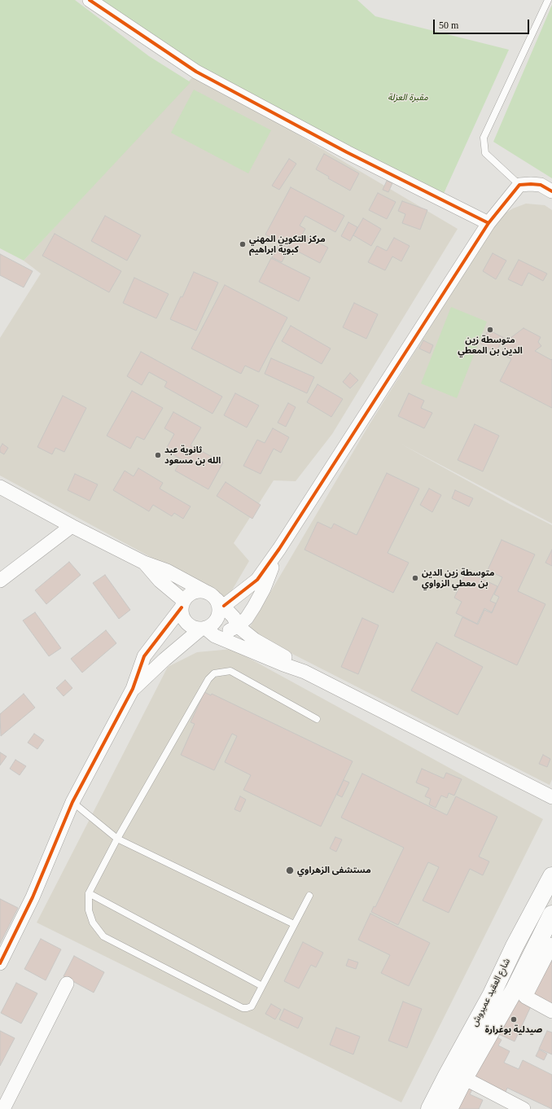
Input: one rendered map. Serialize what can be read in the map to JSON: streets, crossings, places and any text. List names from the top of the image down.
{
  "streets": {
    "main road": ["شارع العقيد عميروش"]
  },
  "parks": ["مقبرة العزلة"],
  "places": [
    "مركز التكوين المهني كبوية ابراهيم",
    "متوسطة زين الدين بن المعطي",
    "ثانوية عبد الله بن مسعود",
    "متوسطة زين الدين بن معطي الزواوي",
    "مستشفى الزهراوي",
    "صيدلية بوغرارة"
  ],
  "scale_bar": "50 m"
}
